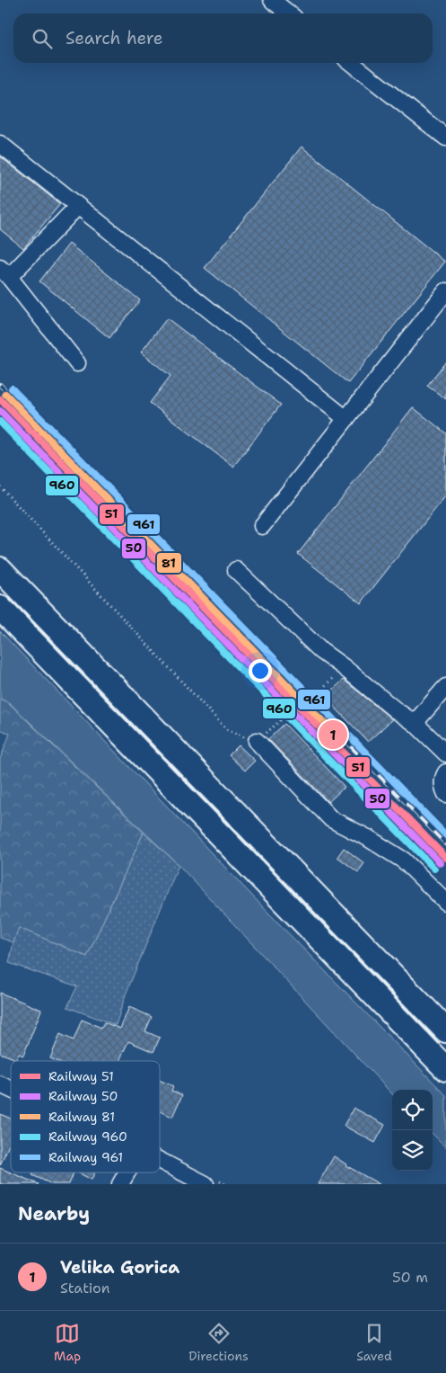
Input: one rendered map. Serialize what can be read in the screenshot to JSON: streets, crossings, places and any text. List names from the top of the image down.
{
  "lines": [
    "rail line 961",
    "rail line 81",
    "rail line 51",
    "rail line 50",
    "rail line 960"
  ],
  "legend": [
    "Railway 51",
    "Railway 50",
    "Railway 81",
    "Railway 960",
    "Railway 961"
  ],
  "page": {
    "search": "Search here",
    "pins": "1",
    "heading": "Nearby",
    "list": [
      {
        "mark": "1",
        "name": "Velika Gorica",
        "note": "Station",
        "value": "50 m"
      }
    ],
    "nav": ["Map", "Directions", "Saved"]
  }
}
